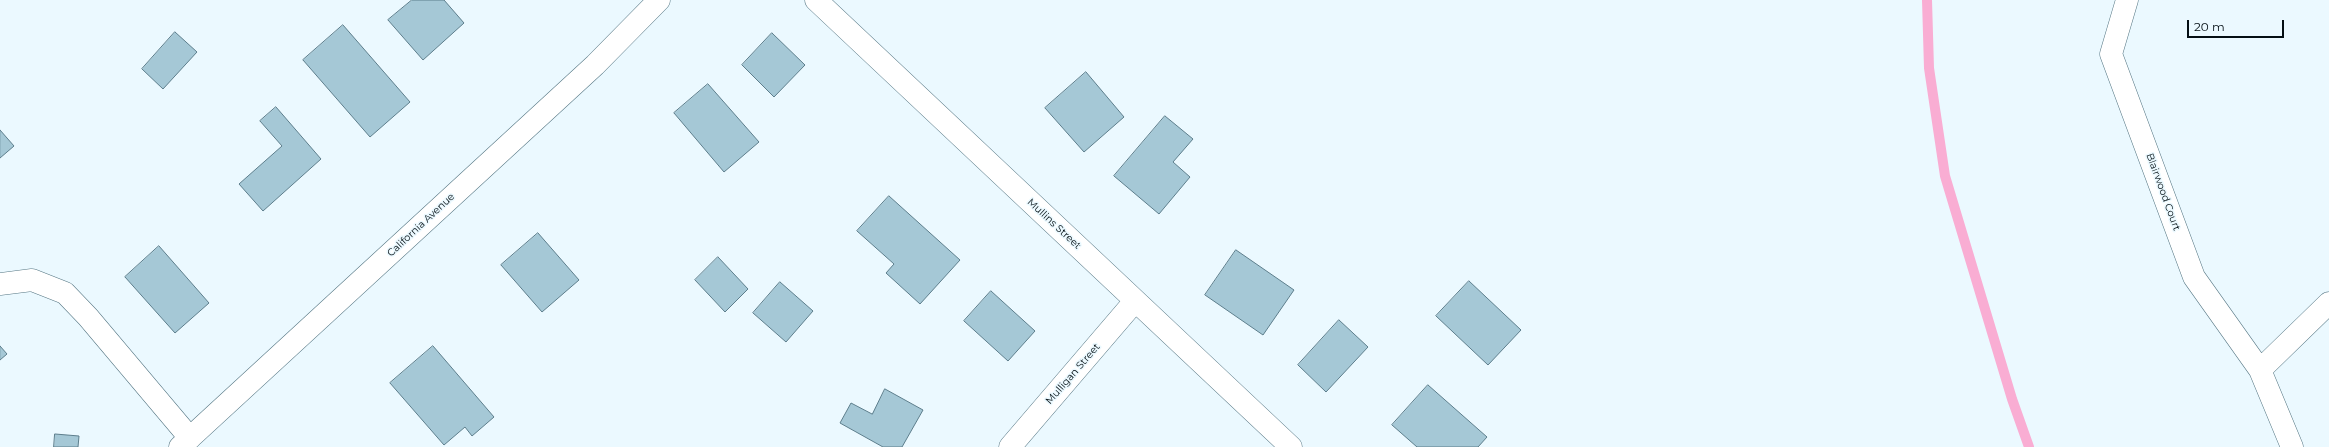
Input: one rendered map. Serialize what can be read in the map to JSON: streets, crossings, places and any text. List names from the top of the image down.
{
  "streets": {
    "street": [
      "Blairwood Court",
      "Mullins Street",
      "California Avenue",
      "Mulligan Street"
    ]
  },
  "crossings": [
    ["Mullins Street", "Mulligan Street"]
  ],
  "scale_bar": "20 m"
}
